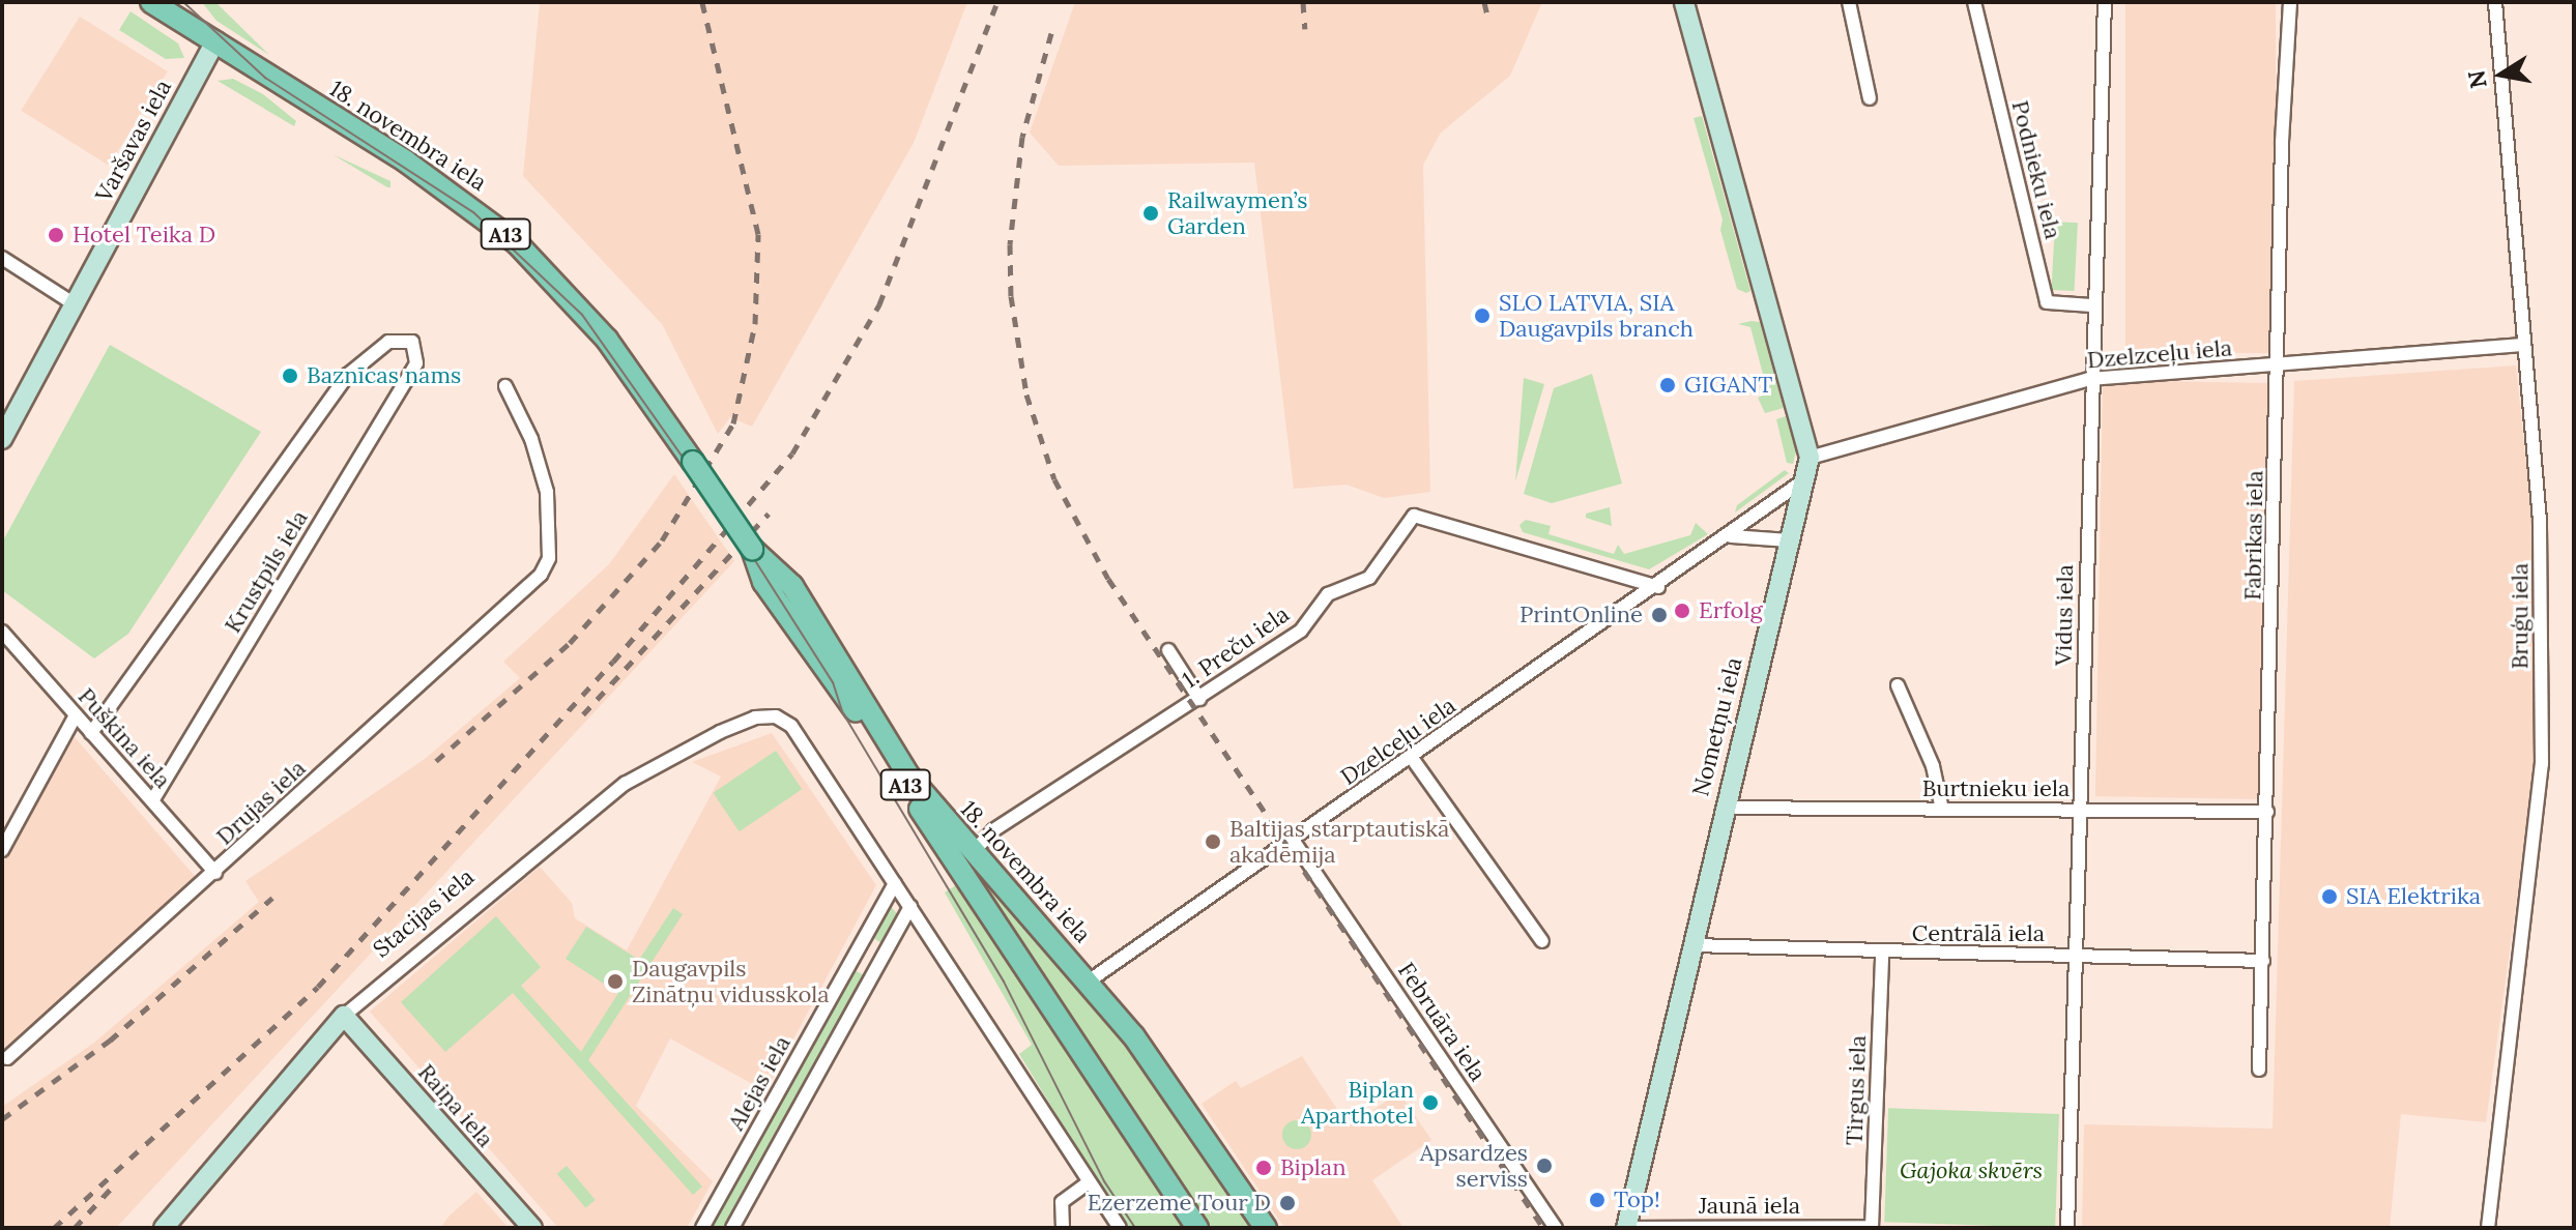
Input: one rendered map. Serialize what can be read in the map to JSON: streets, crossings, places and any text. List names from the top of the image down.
{
  "streets": {
    "main road": ["18. novembra iela", "A13"],
    "street": [
      "Varšavas iela",
      "Podnieku iela",
      "Dzelzceļu iela",
      "Fabrikas iela",
      "Krustpils iela",
      "Vidus iela",
      "Bruģu iela",
      "1. Preču iela",
      "Nometņu iela",
      "Puškina iela",
      "Dzelceļu iela",
      "Burtnieku iela",
      "Drujas iela",
      "Stacijas iela",
      "Centrālā iela",
      "Februāra iela",
      "Alejas iela",
      "Tirgus iela",
      "Raiņa iela",
      "Jaunā iela"
    ]
  },
  "crossings": [
    ["18. novembra iela", "Varšavas iela"],
    ["18. novembra iela", "1. Preču iela"],
    ["18. novembra iela", "Dzelceļu iela"],
    ["Podnieku iela", "Vidus iela"],
    ["Dzelzceļu iela", "Fabrikas iela"],
    ["Dzelzceļu iela", "Vidus iela"],
    ["Dzelzceļu iela", "Bruģu iela"],
    ["Dzelzceļu iela", "Nometņu iela"],
    ["Fabrikas iela", "Burtnieku iela"],
    ["Fabrikas iela", "Centrālā iela"],
    ["Krustpils iela", "Puškina iela"],
    ["Vidus iela", "Burtnieku iela"],
    ["Vidus iela", "Centrālā iela"],
    ["1. Preču iela", "Dzelceļu iela"],
    ["Nometņu iela", "Dzelceļu iela"],
    ["Nometņu iela", "Burtnieku iela"],
    ["Nometņu iela", "Centrālā iela"],
    ["Nometņu iela", "Jaunā iela"],
    ["Puškina iela", "Drujas iela"],
    ["Dzelceļu iela", "Februāra iela"],
    ["Stacijas iela", "Alejas iela"],
    ["Stacijas iela", "Raiņa iela"],
    ["Centrālā iela", "Tirgus iela"],
    ["Tirgus iela", "Jaunā iela"]
  ],
  "parks": ["Gajoka skvērs"],
  "places": [
    "Railwaymen’s Garden",
    "Hotel Teika D",
    "SLO LATVIA, SIA Daugavpils branch",
    "Baznīcas nams",
    "GIGANT",
    "Erfolg",
    "PrintOnline",
    "Baltijas starptautiskā akadēmija",
    "SIA Elektrika",
    "Daugavpils Zinātņu vidusskola",
    "Biplan Aparthotel",
    "Apsardzes serviss",
    "Biplan",
    "Top!",
    "Ezerzeme Tour D"
  ],
  "north": "left"
}
